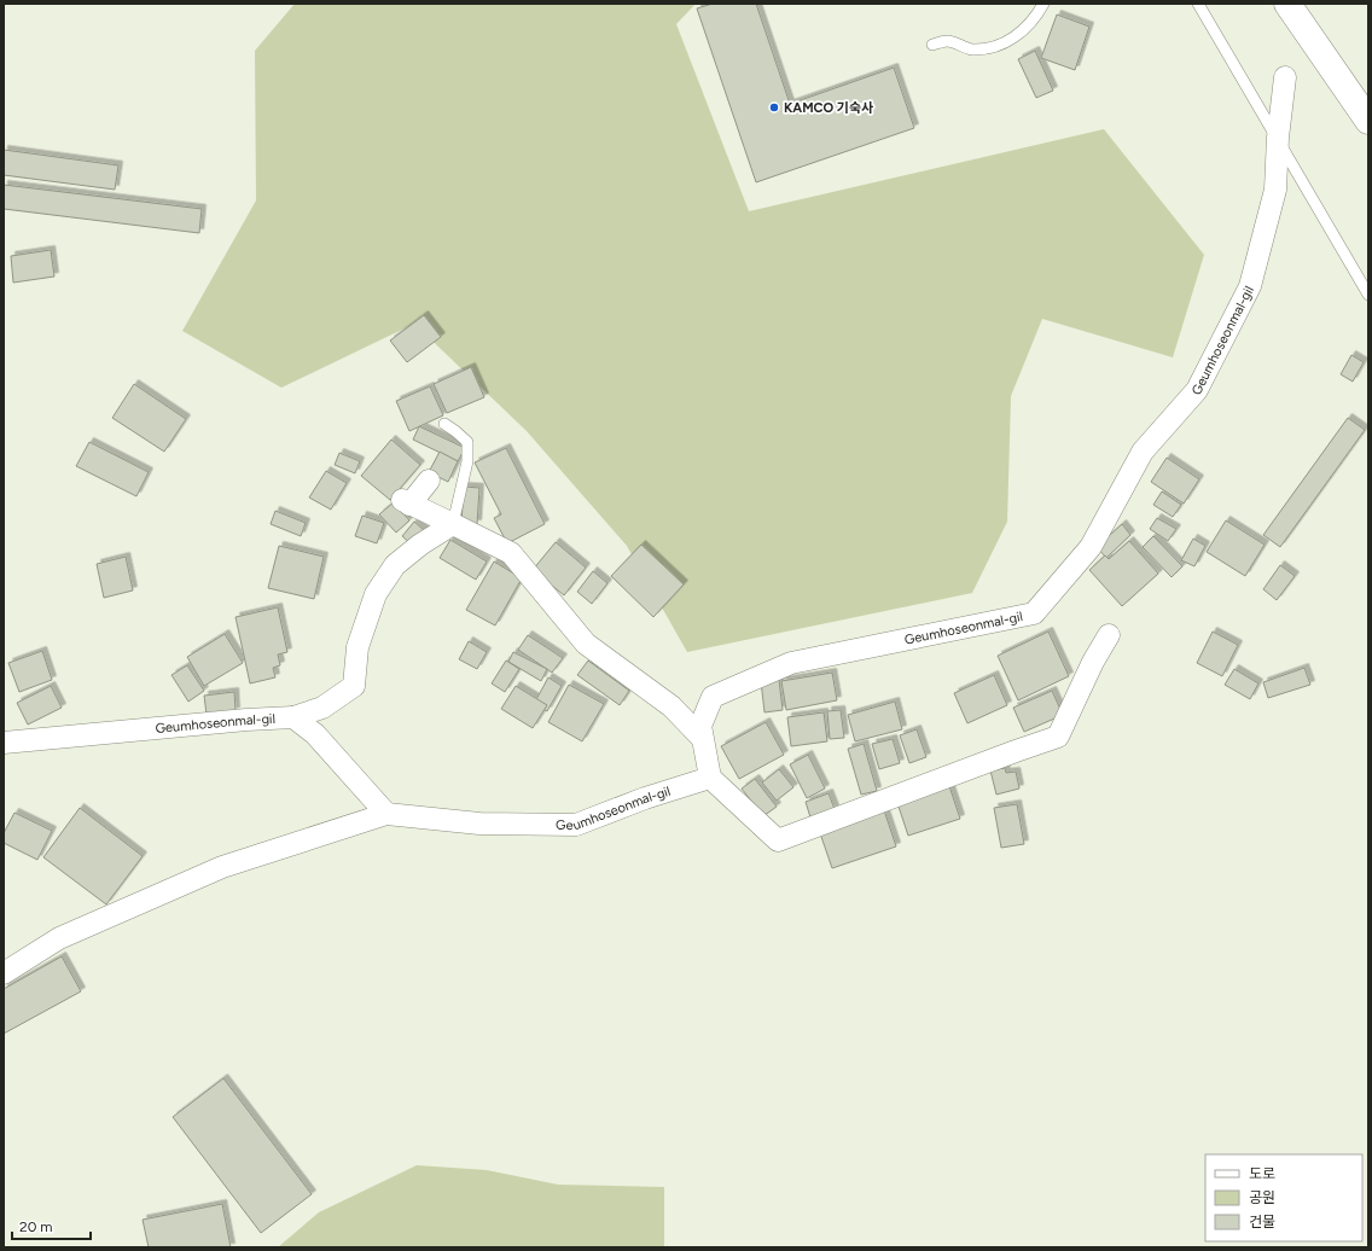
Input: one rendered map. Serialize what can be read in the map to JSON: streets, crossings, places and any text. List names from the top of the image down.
{
  "streets": {
    "street": ["Geumhoseonmal-gil"]
  },
  "places": ["KAMCO 기숙사"],
  "legend": ["도로", "공원", "건물"],
  "scale_bar": "20 m"
}
